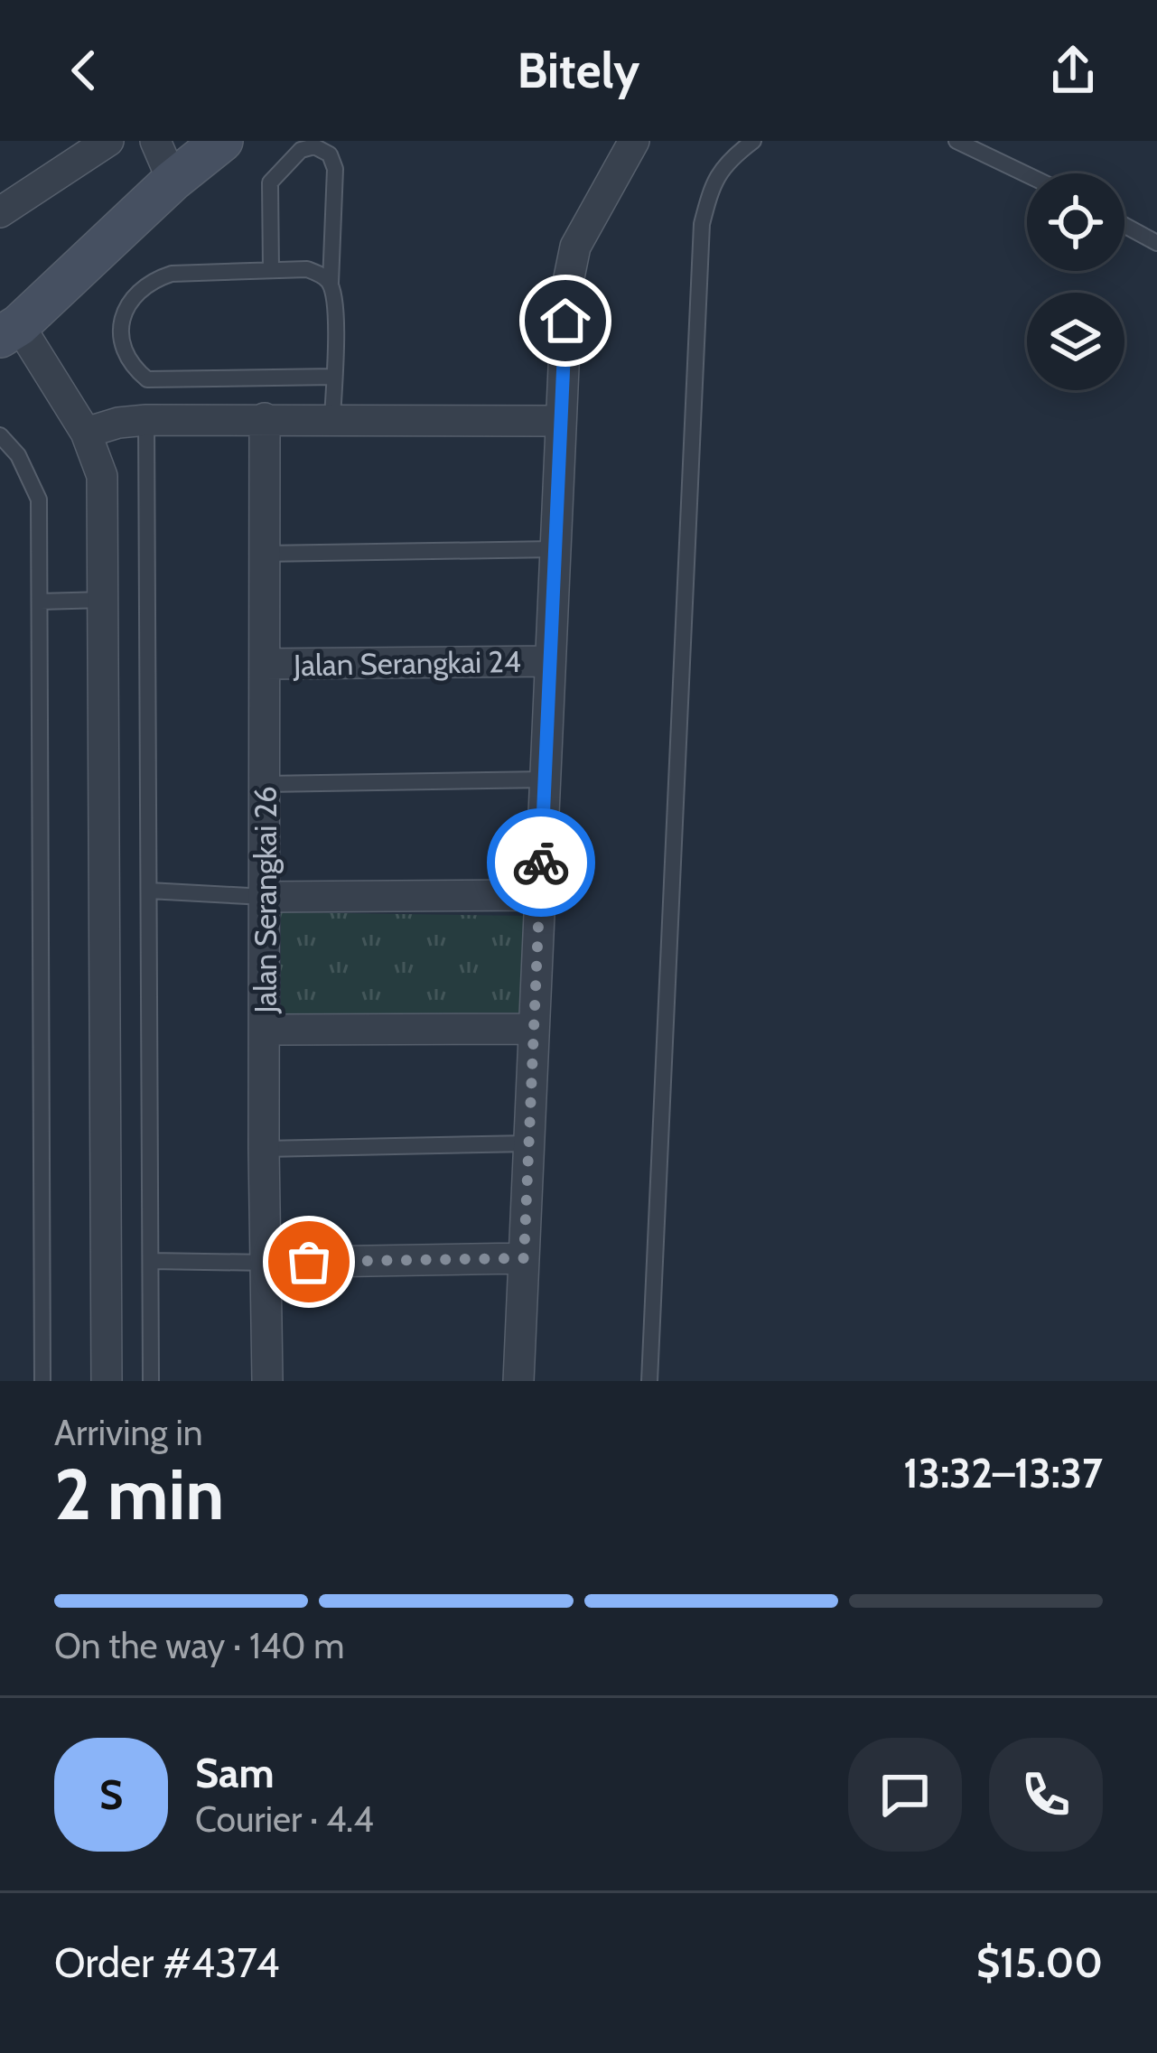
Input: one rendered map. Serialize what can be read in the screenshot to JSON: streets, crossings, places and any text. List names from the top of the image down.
{
  "streets": {
    "street": ["Jalan Serangkai 24", "Jalan Serangkai 26"]
  },
  "crossings": [
    ["Jalan Serangkai 24", "Jalan Serangkai 26"]
  ],
  "page": {
    "header": "Bitely",
    "heading": ["2 min", "Arriving in", "13:32–13:37"],
    "panel": [
      "Sam",
      "Courier · 4.4",
      "Order #4374",
      "$15.00"
    ],
    "bar": "On the way · 140 m",
    "round": "S"
  }
}
